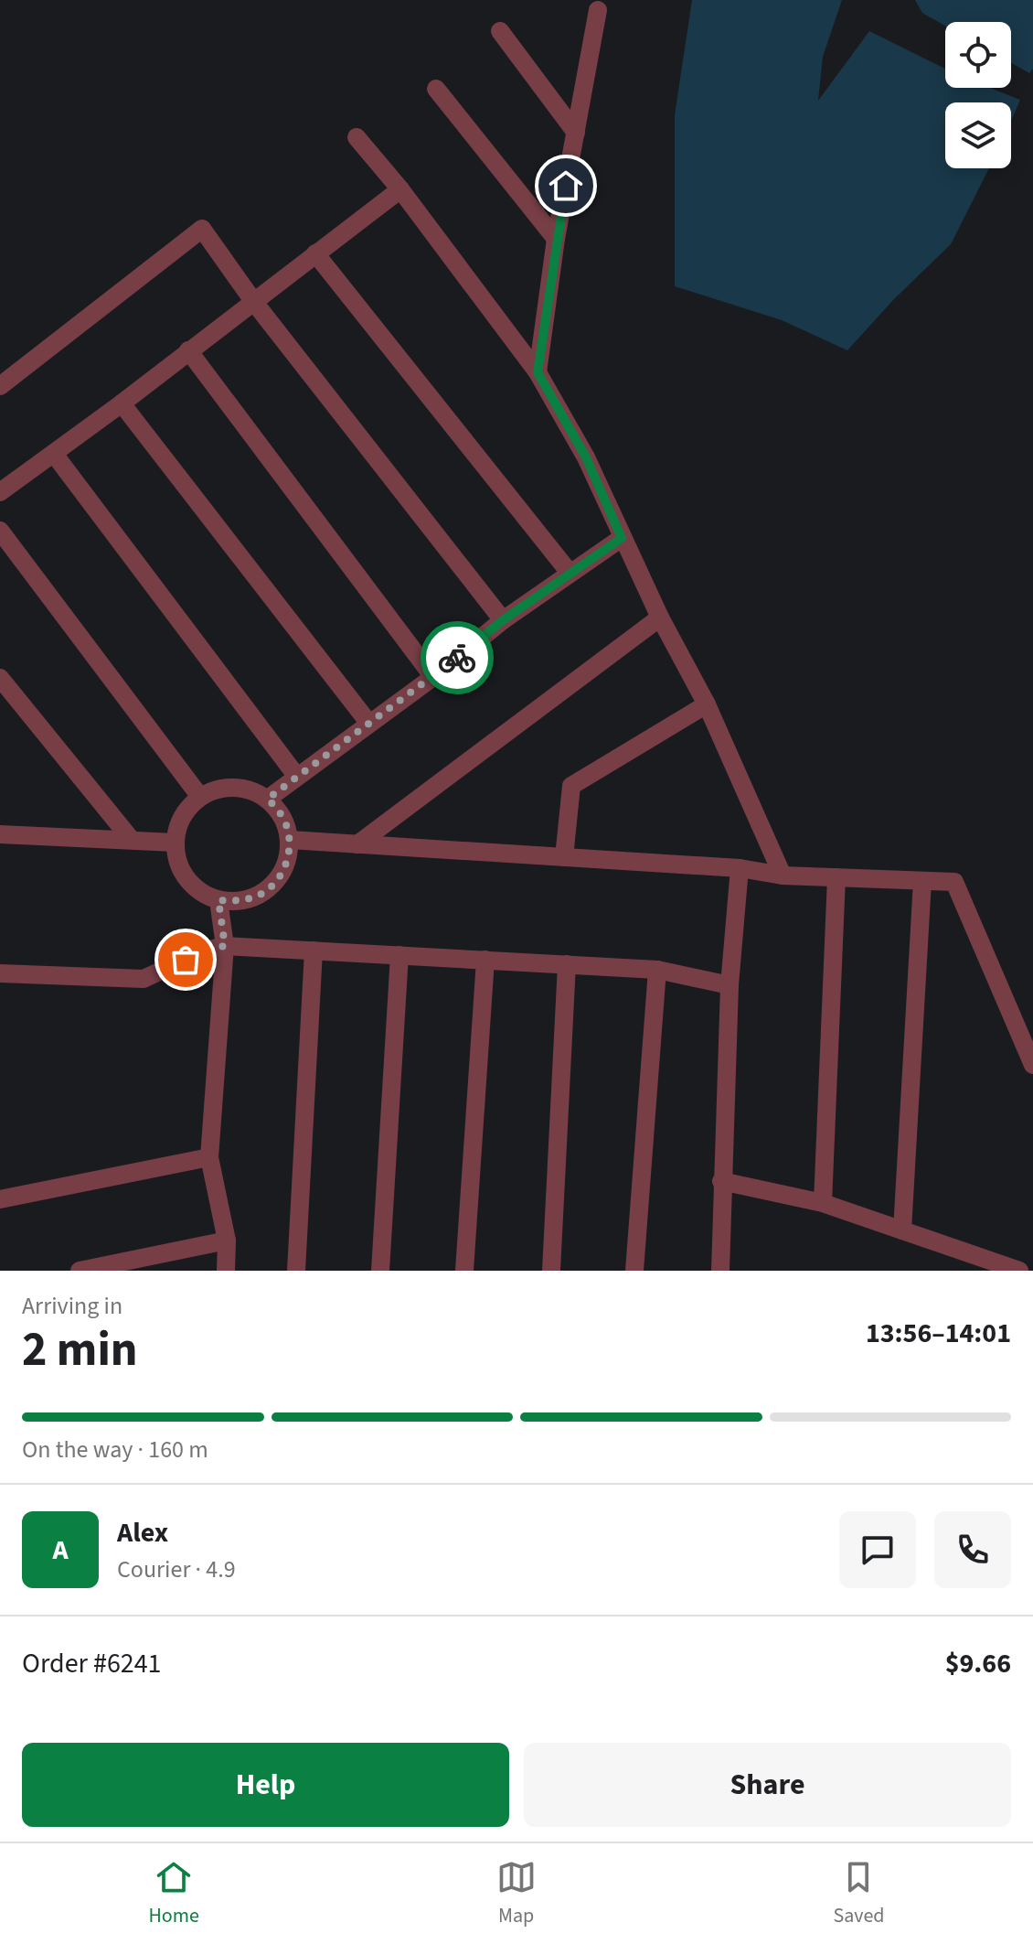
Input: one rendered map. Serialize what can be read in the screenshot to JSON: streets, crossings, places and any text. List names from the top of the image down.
{
  "page": {
    "heading": ["2 min", "Arriving in", "13:56–14:01"],
    "panel": [
      "Alex",
      "Courier · 4.9",
      "Order #6241",
      "$9.66"
    ],
    "bar": "On the way · 160 m",
    "round": "A",
    "buttons": ["Help", "Share"],
    "tabs": ["Home", "Map", "Saved"]
  }
}
